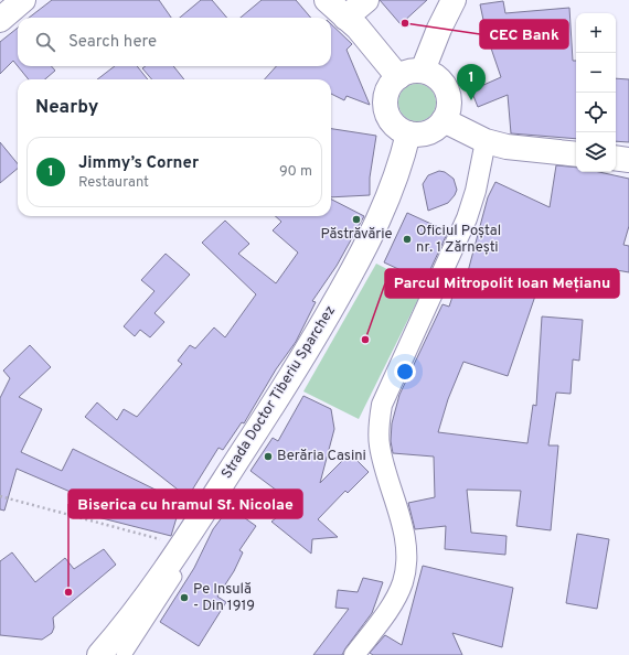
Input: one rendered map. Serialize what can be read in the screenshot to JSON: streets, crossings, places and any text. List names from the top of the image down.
{
  "streets": {
    "main road": ["Strada Doctor Tiberiu Sparchez"]
  },
  "places": [
    "CEC Bank",
    "Păstrăvărie",
    "Oficiul Poștal nr. 1 Zărnești",
    "Parcul Mitropolit Ioan Mețianu",
    "Berăria Casini",
    "Biserica cu hramul Sf. Nicolae",
    "Pe Insulă - Din 1919"
  ],
  "page": {
    "map_buttons": ["+", "−"],
    "search": "Search here",
    "pins": "1",
    "heading": "Nearby",
    "list": [
      {
        "mark": "1",
        "name": "Jimmy’s Corner",
        "note": "Restaurant",
        "value": "90 m"
      }
    ]
  }
}
